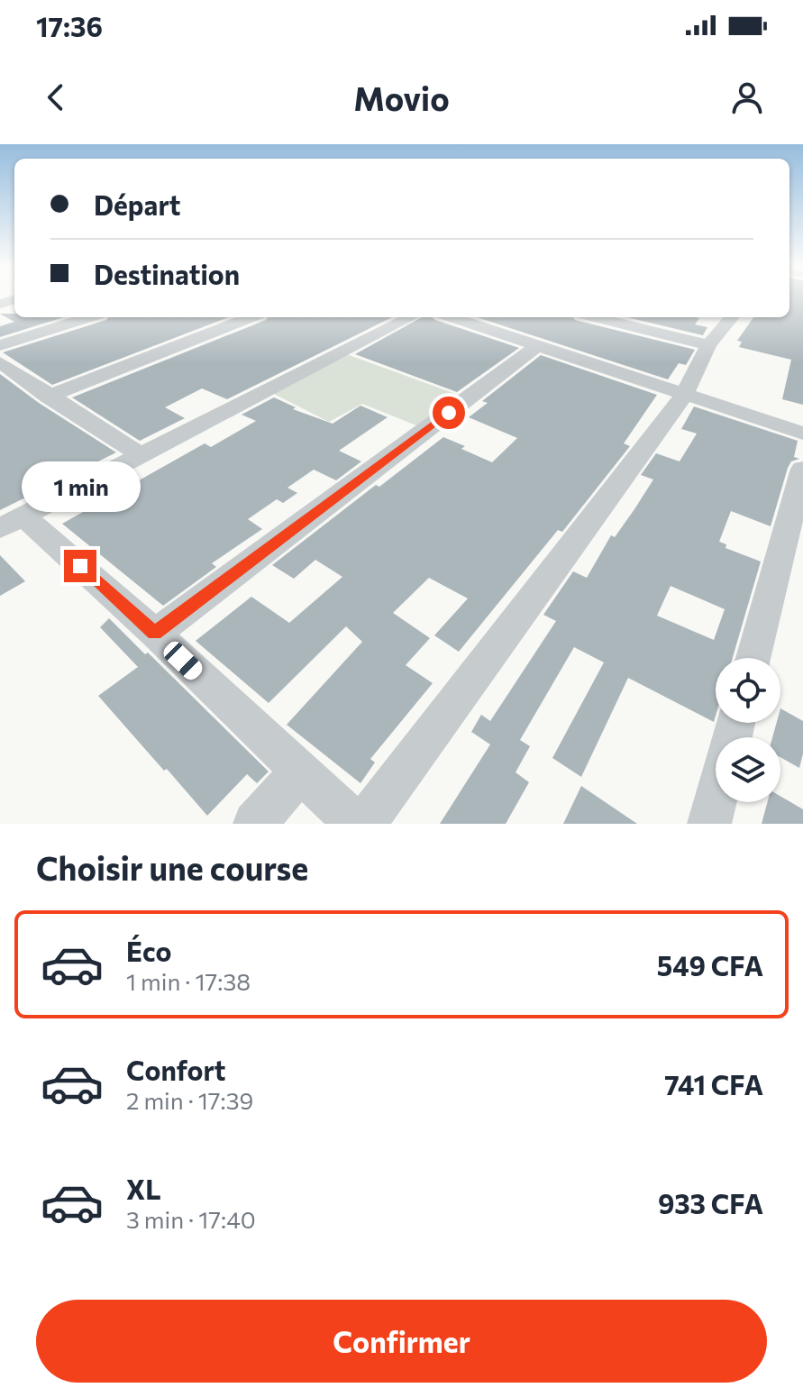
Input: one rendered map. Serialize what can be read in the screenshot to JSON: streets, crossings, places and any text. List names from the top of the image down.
{
  "page": {
    "status": "17:36",
    "header": "Movio",
    "banner": ["Départ", "Destination"],
    "bubble": "1 min",
    "heading": "Choisir une course",
    "list": [
      {
        "name": "Éco",
        "note": "1 min · 17:38",
        "value": "549 CFA"
      },
      {
        "name": "Confort",
        "note": "2 min · 17:39",
        "value": "741 CFA"
      },
      {
        "name": "XL",
        "note": "3 min · 17:40",
        "value": "933 CFA"
      }
    ],
    "buttons": "Confirmer"
  }
}
